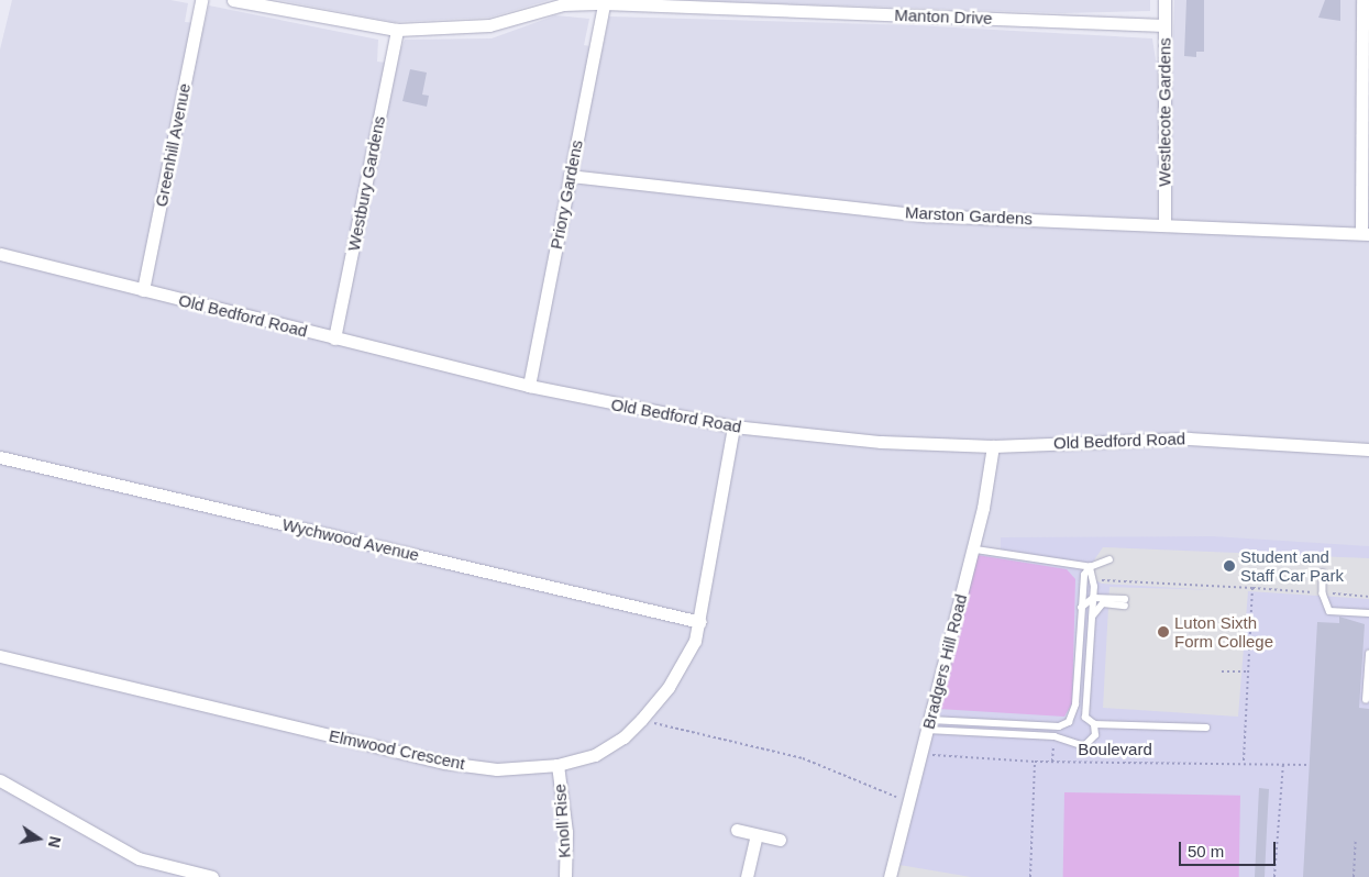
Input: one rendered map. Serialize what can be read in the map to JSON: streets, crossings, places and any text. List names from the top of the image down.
{
  "streets": {
    "street": [
      "Manton Drive",
      "Westlecote Gardens",
      "Greenhill Avenue",
      "Westbury Gardens",
      "Priory Gardens",
      "Marston Gardens",
      "Old Bedford Road",
      "Wychwood Avenue",
      "Bradgers Hill Road",
      "Elmwood Crescent",
      "Knoll Rise"
    ],
    "path": ["Boulevard"]
  },
  "crossings": [
    ["Manton Drive", "Westlecote Gardens"],
    ["Manton Drive", "Westbury Gardens"],
    ["Manton Drive", "Priory Gardens"],
    ["Westlecote Gardens", "Marston Gardens"],
    ["Greenhill Avenue", "Old Bedford Road"],
    ["Westbury Gardens", "Old Bedford Road"],
    ["Priory Gardens", "Marston Gardens"],
    ["Priory Gardens", "Old Bedford Road"],
    ["Old Bedford Road", "Bradgers Hill Road"],
    ["Old Bedford Road", "Elmwood Crescent"],
    ["Wychwood Avenue", "Elmwood Crescent"],
    ["Bradgers Hill Road", "Boulevard"],
    ["Elmwood Crescent", "Knoll Rise"]
  ],
  "places": ["Student and Staff Car Park", "Luton Sixth Form College"],
  "scale_bar": "50 m",
  "north": "right"
}
